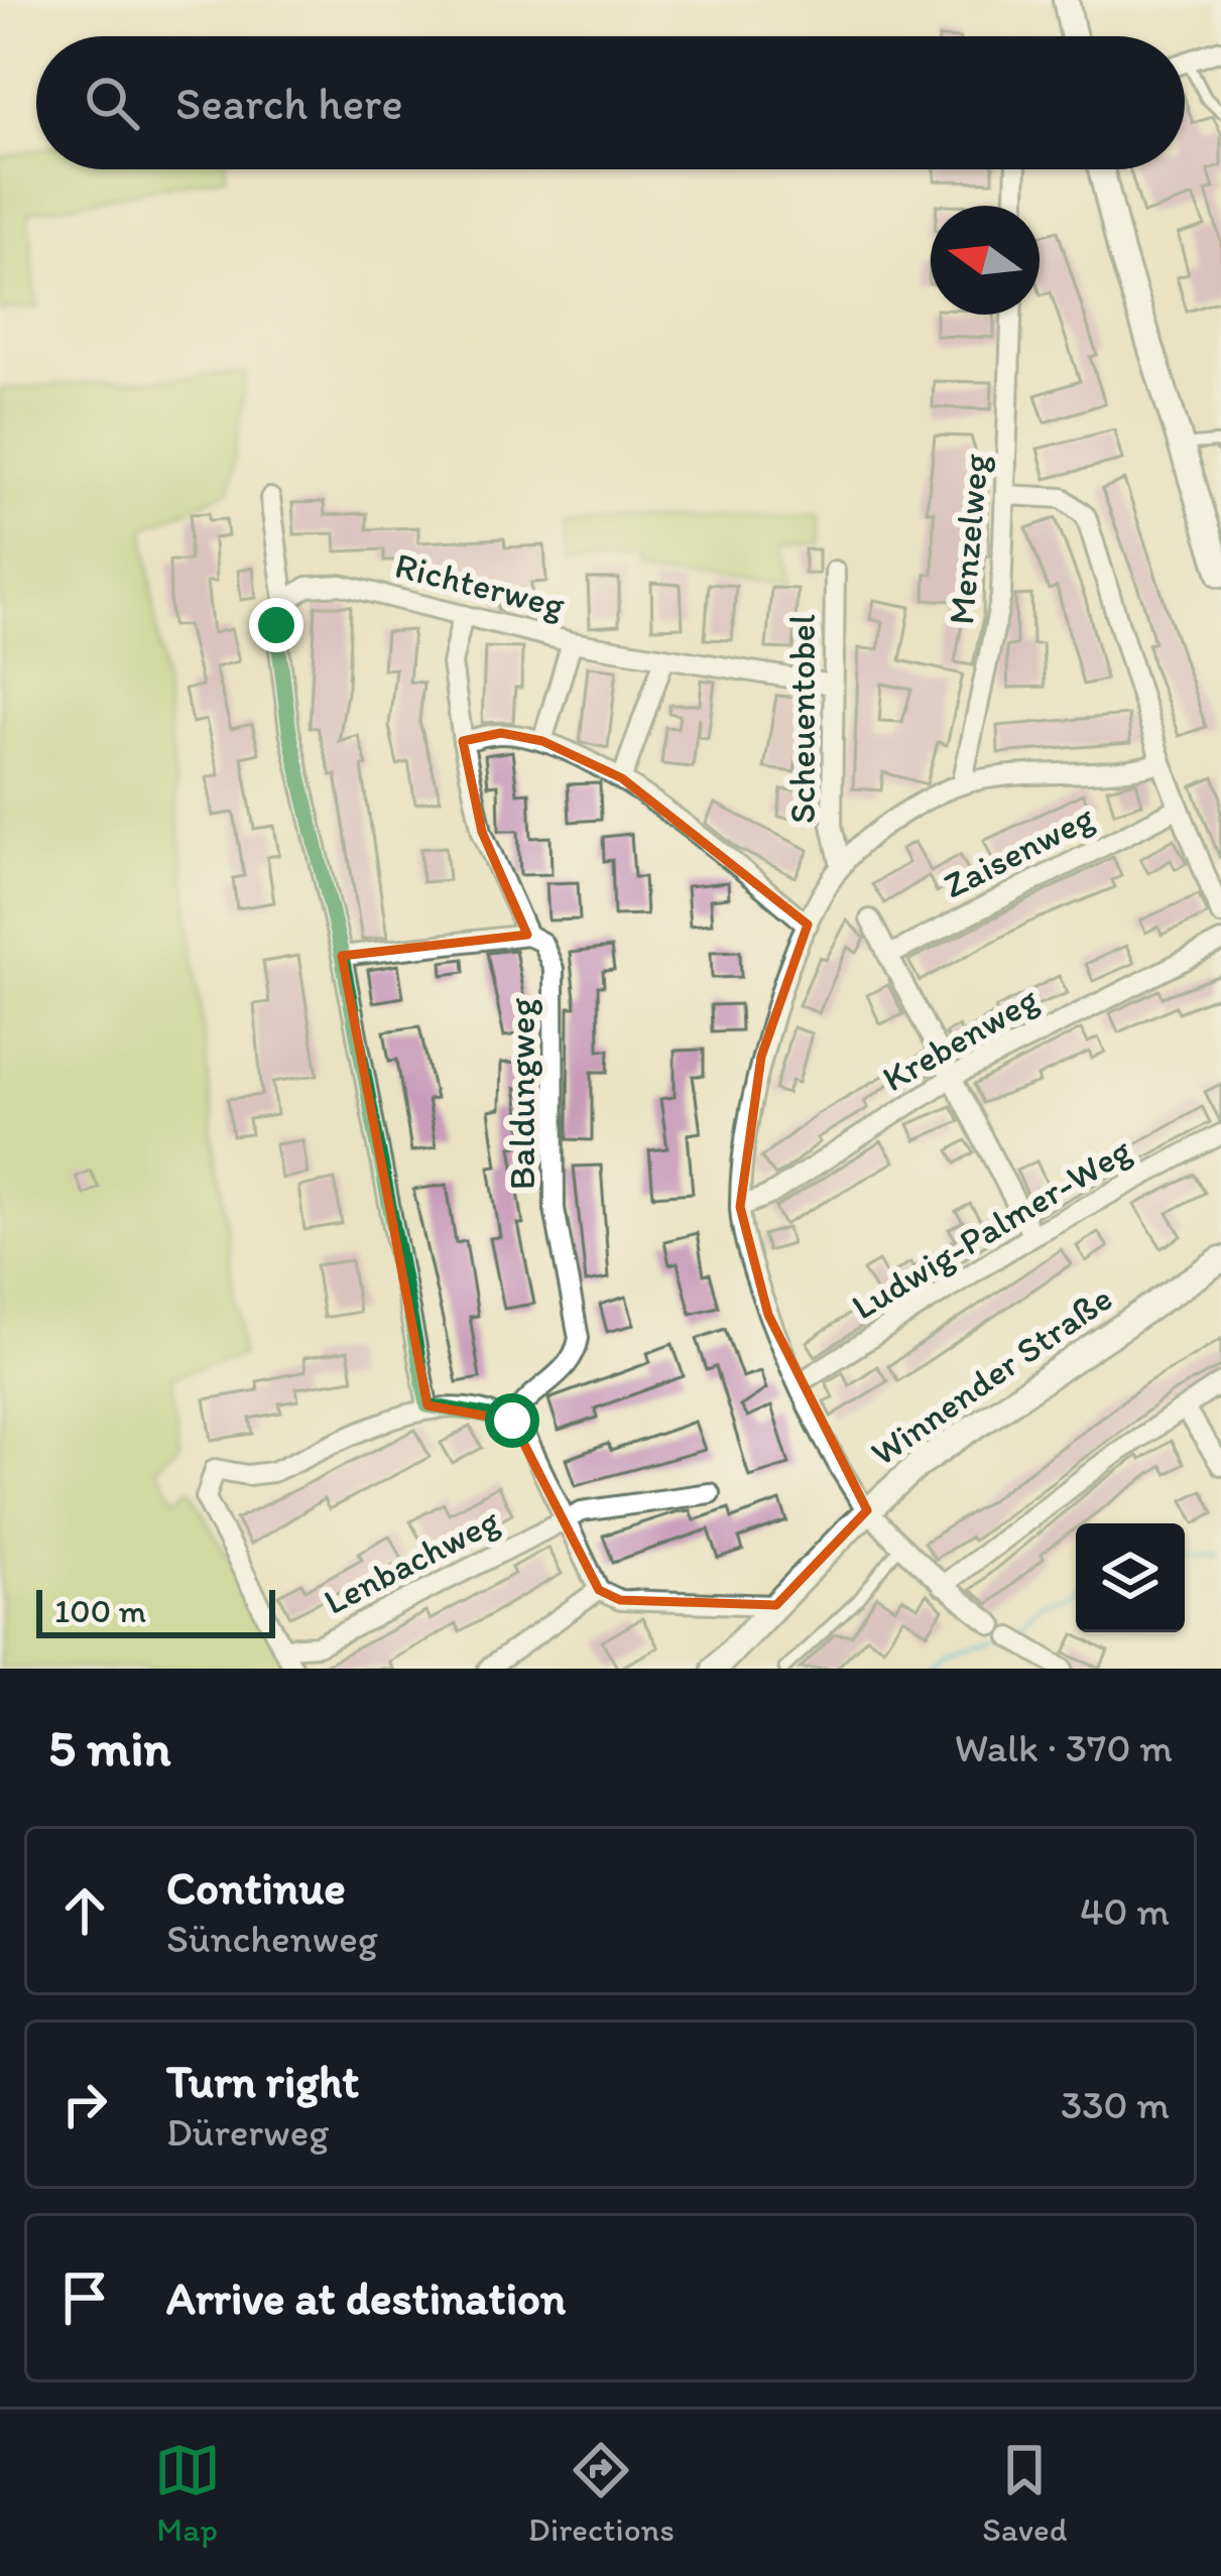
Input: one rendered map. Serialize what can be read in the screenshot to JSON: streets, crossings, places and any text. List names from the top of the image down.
{
  "streets": {
    "main road": ["Winnender Straße"],
    "street": [
      "Menzelweg",
      "Richterweg",
      "Scheuentobel",
      "Zaisenweg",
      "Krebenweg",
      "Baldungweg",
      "Ludwig-Palmer-Weg",
      "Lenbachweg"
    ]
  },
  "crossings": [
    ["Richterweg", "Scheuentobel"],
    ["Richterweg", "Baldungweg"]
  ],
  "scale_bar": "100 m",
  "north": "left",
  "page": {
    "search": "Search here",
    "scale": "100 m",
    "heading": ["5 min", "Walk · 370 m"],
    "list": [
      ["Continue", "Sünchenweg", "40 m"],
      ["Turn right", "Dürerweg", "330 m"],
      "Arrive at destination"
    ],
    "nav": ["Map", "Directions", "Saved"]
  }
}
